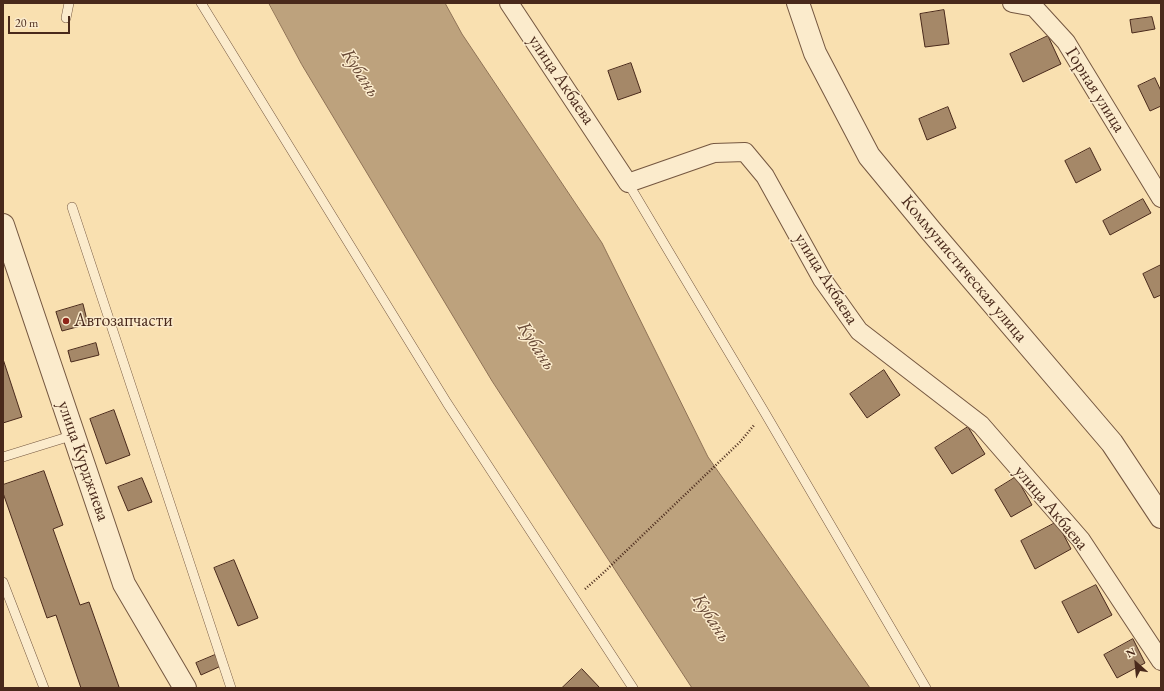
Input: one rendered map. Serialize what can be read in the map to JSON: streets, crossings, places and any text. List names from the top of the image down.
{
  "streets": {
    "street": [
      "улица Акбаева",
      "Горная улица",
      "Коммунистическая улица",
      "улица Курджиева"
    ]
  },
  "water": ["Кубань"],
  "places": ["Автозапчасти"],
  "scale_bar": "20 m",
  "north": "top left"
}
